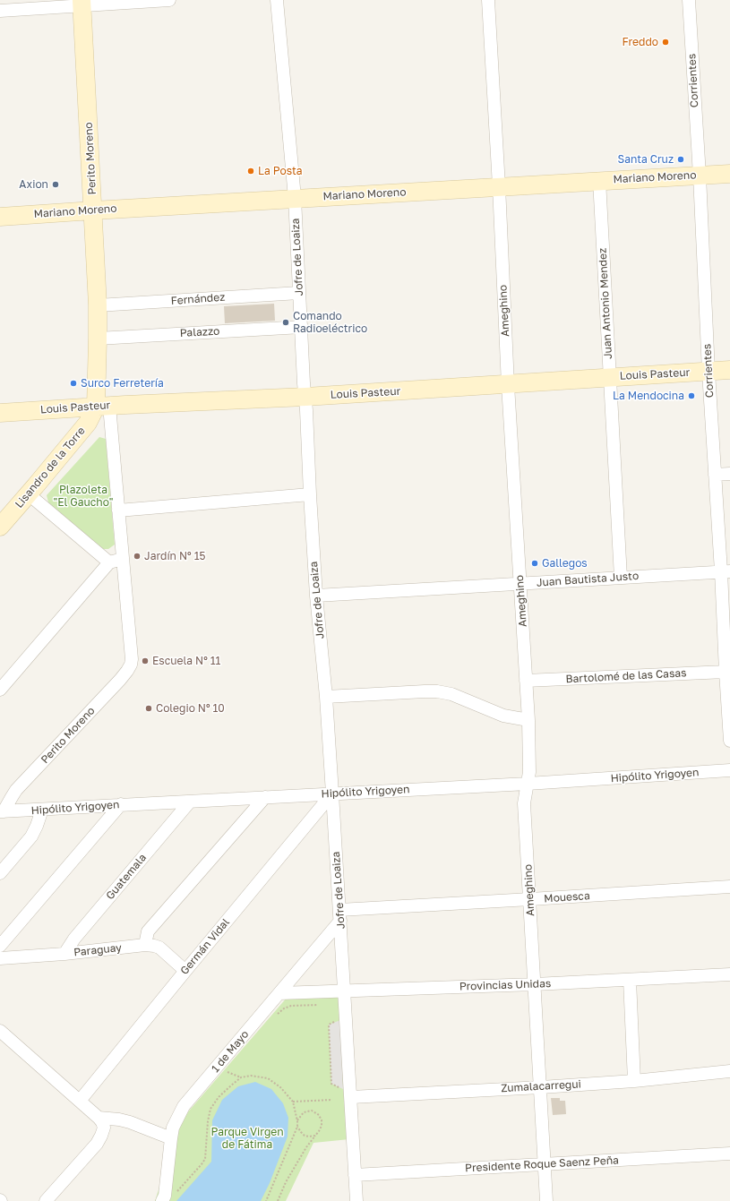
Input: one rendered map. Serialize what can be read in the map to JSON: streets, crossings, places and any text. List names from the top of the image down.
{
  "streets": {
    "main road": [
      "Perito Moreno",
      "Mariano Moreno",
      "Louis Pasteur",
      "Lisandro de la Torre"
    ],
    "street": [
      "Corrientes",
      "Jofre de Loaiza",
      "Fernández",
      "Juan Antonio Mendez",
      "Ameghino",
      "Palazzo",
      "Juan Bautista Justo",
      "Bartolomé de las Casas",
      "Hipólito Yrigoyen",
      "Guatemala",
      "Mouesca",
      "Germán Vidal",
      "Paraguay",
      "Provincias Unidas",
      "1 de Mayo",
      "Zumalacarregui",
      "Presidente Roque Saenz Peña"
    ]
  },
  "crossings": [
    ["Corrientes", "Mariano Moreno"],
    ["Corrientes", "Louis Pasteur"],
    ["Corrientes", "Juan Bautista Justo"],
    ["Corrientes", "Bartolomé de las Casas"],
    ["Perito Moreno", "Mariano Moreno"],
    ["Perito Moreno", "Fernández"],
    ["Perito Moreno", "Palazzo"],
    ["Perito Moreno", "Louis Pasteur"],
    ["Perito Moreno", "Lisandro de la Torre"],
    ["Perito Moreno", "Hipólito Yrigoyen"],
    ["Mariano Moreno", "Jofre de Loaiza"],
    ["Mariano Moreno", "Juan Antonio Mendez"],
    ["Mariano Moreno", "Ameghino"],
    ["Jofre de Loaiza", "Fernández"],
    ["Jofre de Loaiza", "Palazzo"],
    ["Jofre de Loaiza", "Louis Pasteur"],
    ["Jofre de Loaiza", "Juan Bautista Justo"],
    ["Jofre de Loaiza", "Hipólito Yrigoyen"],
    ["Jofre de Loaiza", "Mouesca"],
    ["Jofre de Loaiza", "Germán Vidal"],
    ["Jofre de Loaiza", "Provincias Unidas"],
    ["Jofre de Loaiza", "1 de Mayo"],
    ["Jofre de Loaiza", "Zumalacarregui"],
    ["Jofre de Loaiza", "Presidente Roque Saenz Peña"],
    ["Juan Antonio Mendez", "Louis Pasteur"],
    ["Juan Antonio Mendez", "Juan Bautista Justo"],
    ["Ameghino", "Louis Pasteur"],
    ["Ameghino", "Juan Bautista Justo"],
    ["Ameghino", "Bartolomé de las Casas"],
    ["Ameghino", "Hipólito Yrigoyen"],
    ["Ameghino", "Mouesca"],
    ["Ameghino", "Provincias Unidas"],
    ["Ameghino", "Zumalacarregui"],
    ["Ameghino", "Presidente Roque Saenz Peña"],
    ["Louis Pasteur", "Lisandro de la Torre"],
    ["Hipólito Yrigoyen", "Guatemala"],
    ["Hipólito Yrigoyen", "Germán Vidal"],
    ["Guatemala", "Paraguay"],
    ["Mouesca", "1 de Mayo"],
    ["Germán Vidal", "Paraguay"],
    ["Provincias Unidas", "1 de Mayo"]
  ],
  "parks": ["Plazoleta \"El Gaucho\"", "Parque Virgen de Fátima"],
  "places": [
    "Freddo",
    "Santa Cruz",
    "La Posta",
    "Axion",
    "Comando Radioeléctrico",
    "Surco Ferretería",
    "La Mendocina",
    "Jardín Nº 15",
    "Gallegos",
    "Escuela Nº 11",
    "Colegio Nº 10"
  ]
}
